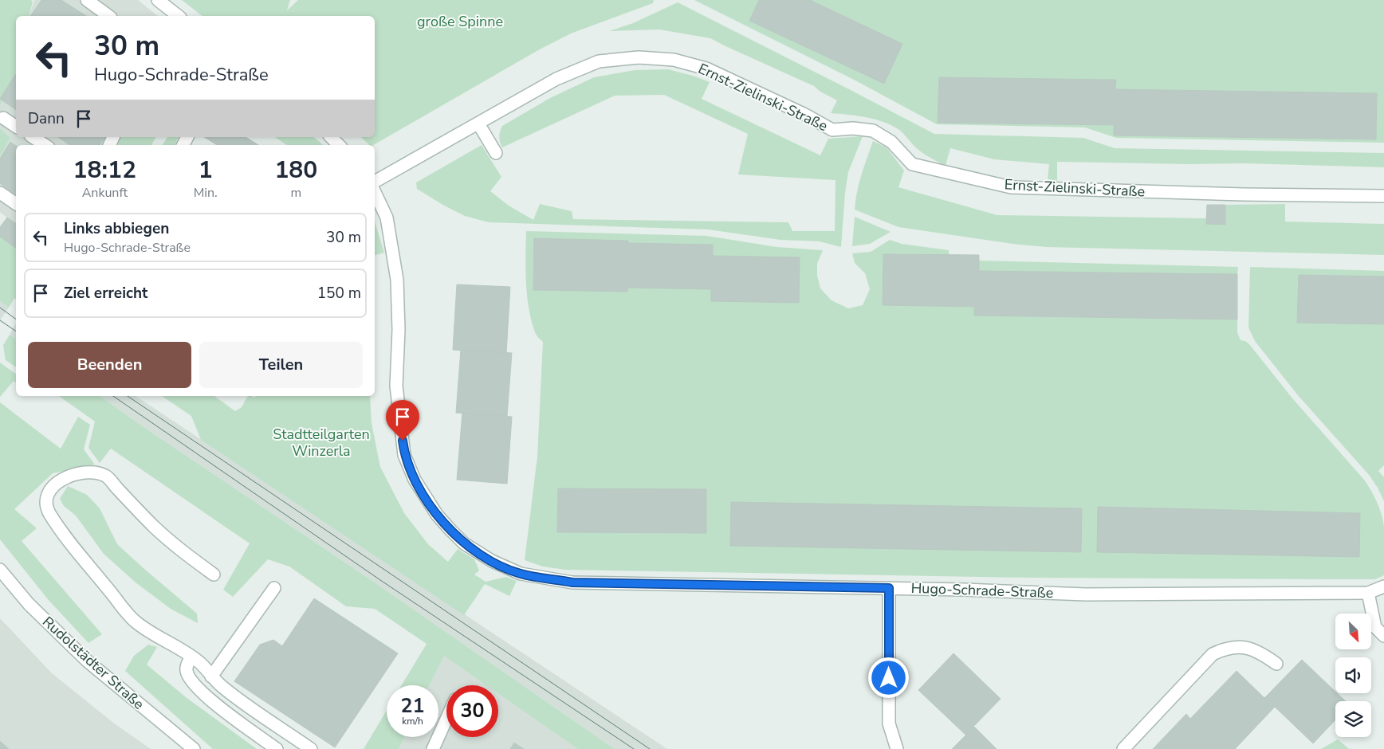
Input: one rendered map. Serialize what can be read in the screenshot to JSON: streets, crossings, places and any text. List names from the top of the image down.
{
  "streets": {
    "street": ["Ernst-Zielinski-Straße", "Hugo-Schrade-Straße", "Rudolstädter Straße"]
  },
  "parks": ["große Spinne", "Stadtteilgarten Winzerla"],
  "north": "bottom right",
  "page": {
    "turn": ["30 m", "Hugo-Schrade-Straße"],
    "then": "Dann",
    "eta": [
      "18:12",
      "Ankunft",
      "1",
      "Min.",
      "180",
      "m"
    ],
    "list": [
      {
        "name": "Links abbiegen",
        "note": "Hugo-Schrade-Straße",
        "value": "30 m"
      },
      {
        "name": "Ziel erreicht",
        "value": "150 m"
      }
    ],
    "buttons": ["Beenden", "Teilen"],
    "speed": "21 km/h",
    "limit": "30"
  }
}
